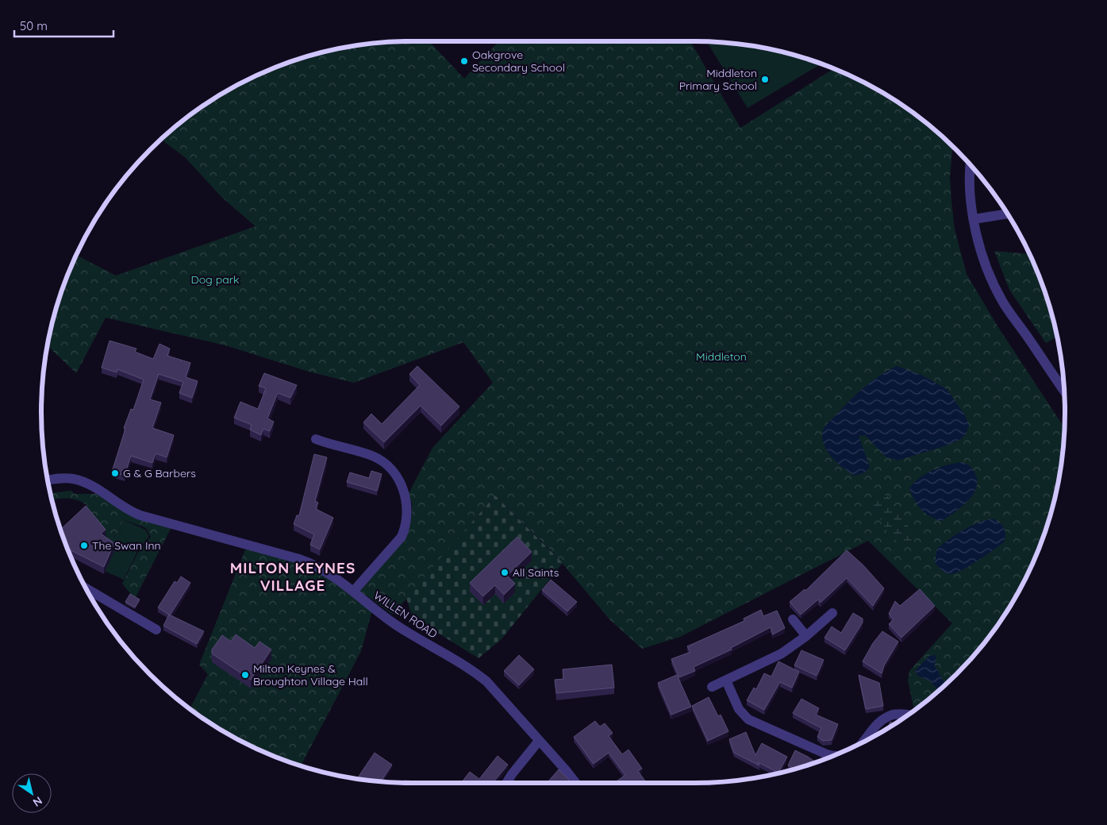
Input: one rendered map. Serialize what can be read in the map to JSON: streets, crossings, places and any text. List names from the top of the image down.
{
  "streets": {
    "street": ["WILLEN ROAD"]
  },
  "districts": ["MILTON KEYNES VILLAGE"],
  "parks": ["Dog park", "Middleton"],
  "places": [
    "Oakgrove Secondary School",
    "Middleton Primary School",
    "G & G Barbers",
    "The Swan Inn",
    "All Saints",
    "Milton Keynes & Broughton Village Hall"
  ],
  "scale_bar": "50 m",
  "north": "bottom right"
}
